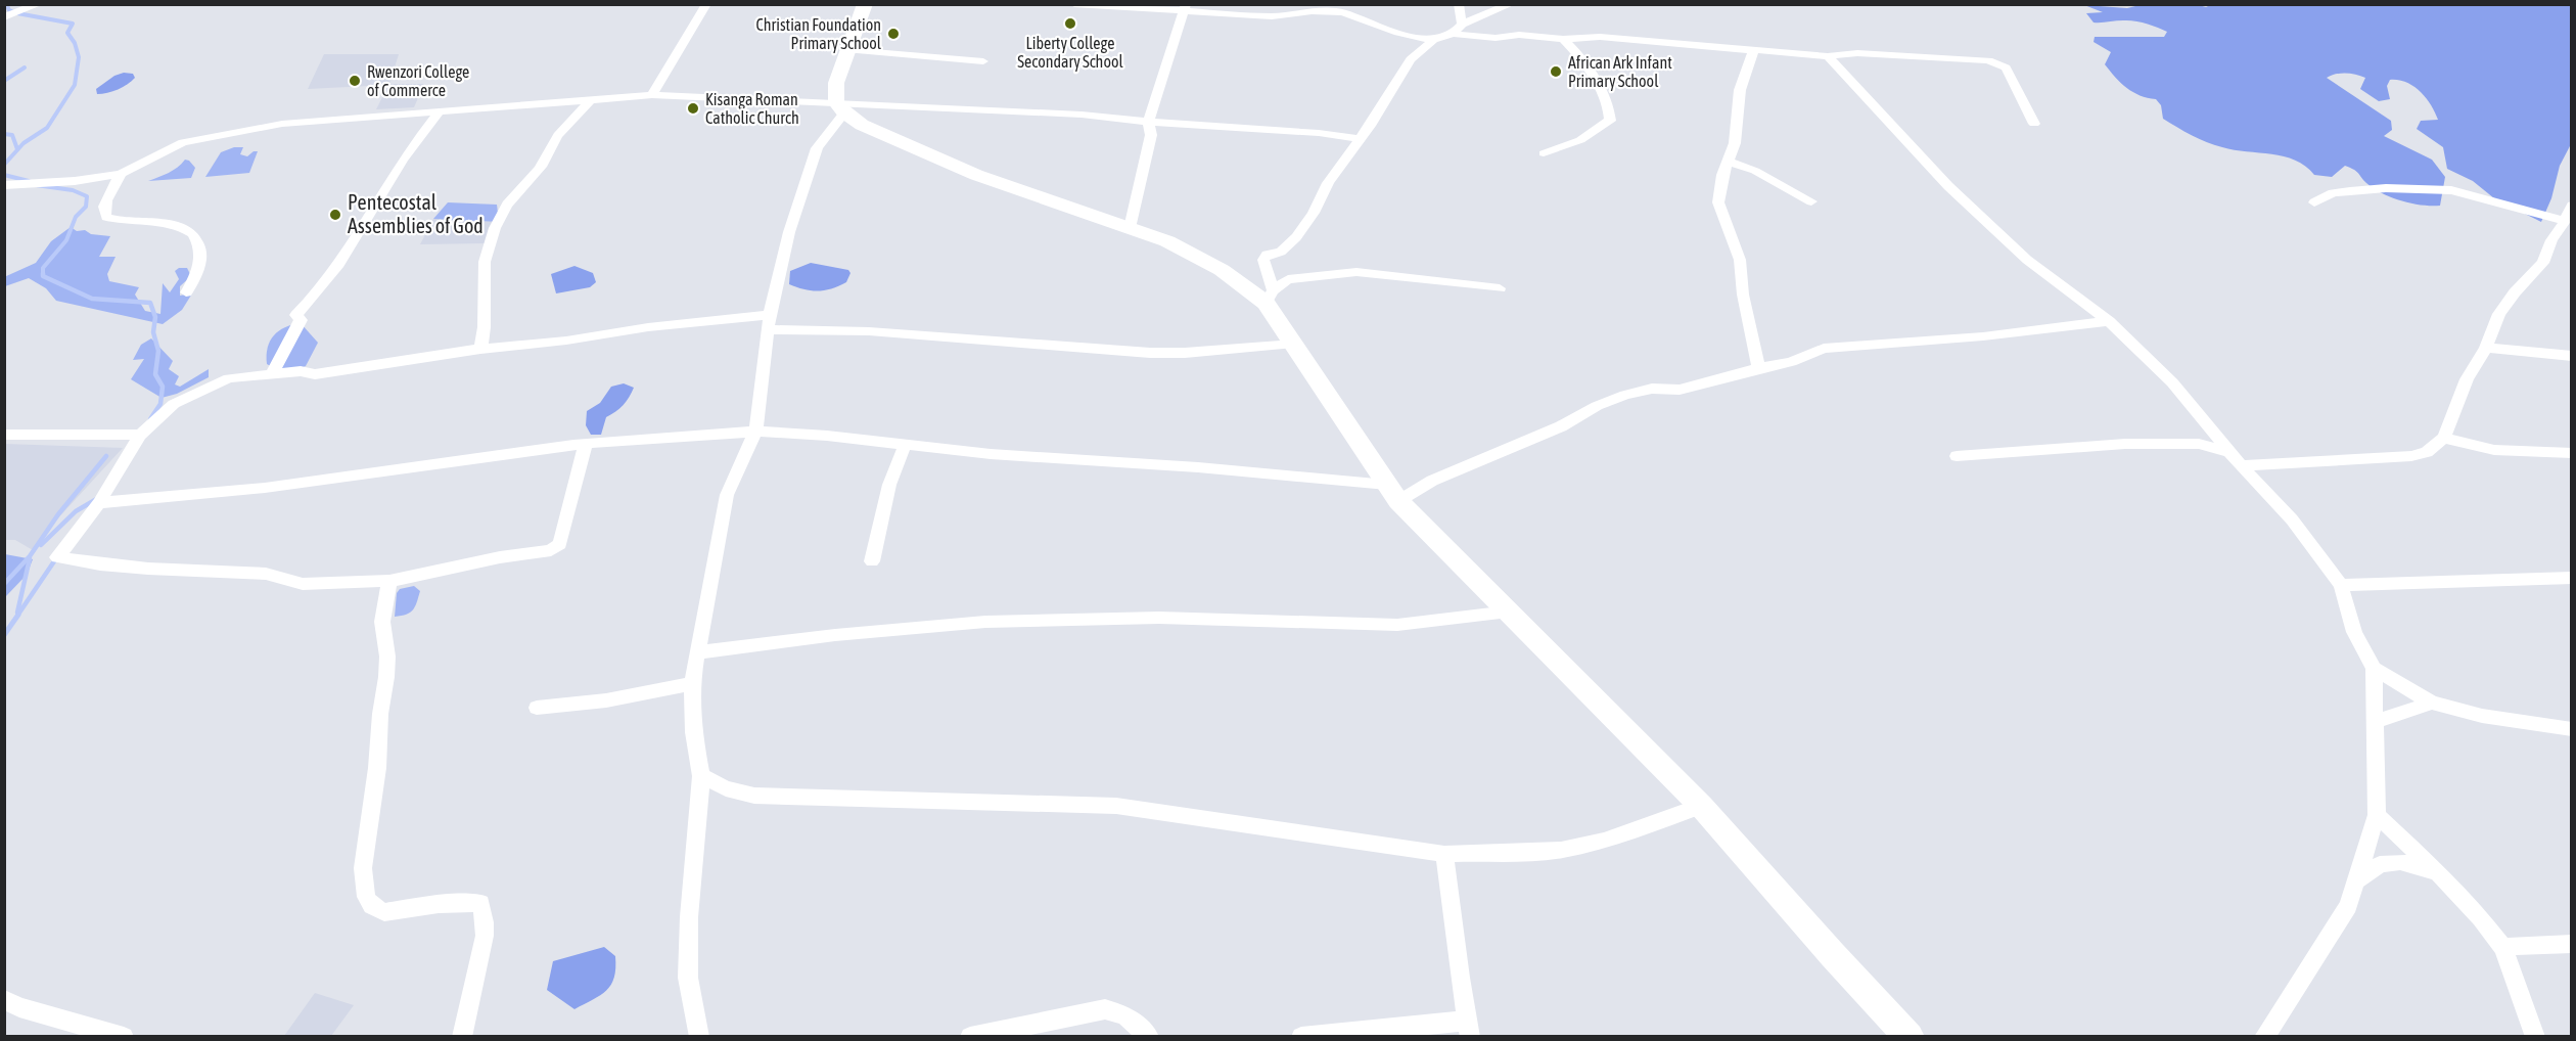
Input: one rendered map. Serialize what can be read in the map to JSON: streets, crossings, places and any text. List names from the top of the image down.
{
  "places": [
    "Liberty College Secondary School",
    "Christian Foundation Primary School",
    "African Ark Infant Primary School",
    "Rwenzori College of Commerce",
    "Kisanga Roman Catholic Church",
    "Pentecostal Assemblies of God"
  ]
}
